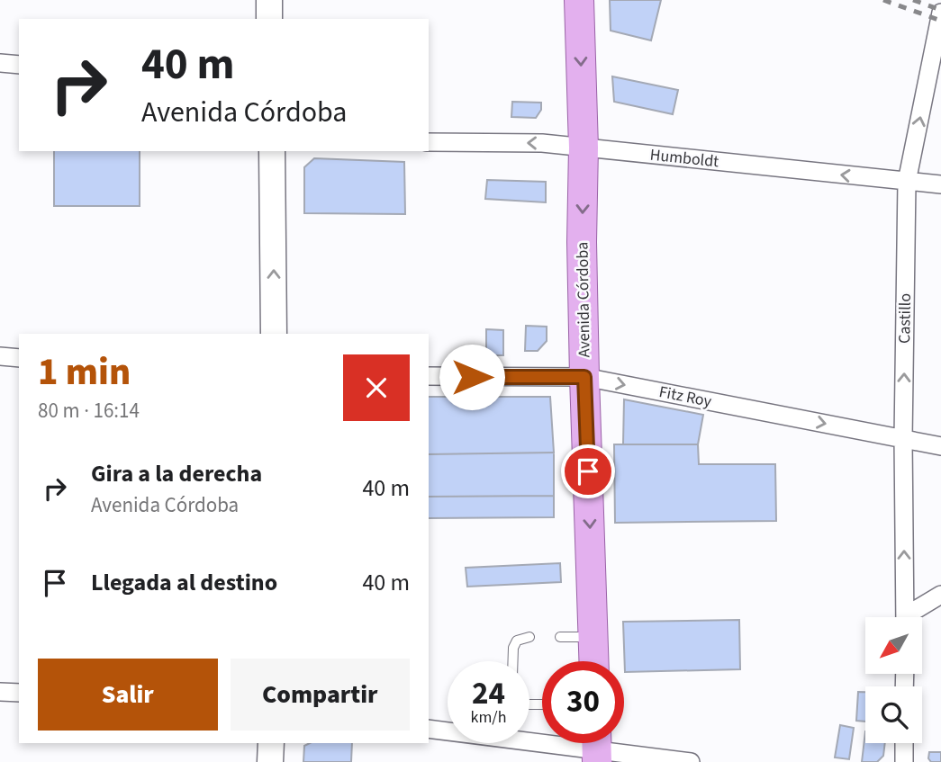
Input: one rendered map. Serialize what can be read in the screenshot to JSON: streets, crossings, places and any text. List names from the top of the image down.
{
  "streets": {
    "main road": ["Avenida Córdoba"],
    "street": ["Humboldt", "Castillo", "Fitz Roy"]
  },
  "crossings": [
    ["Humboldt", "Avenida Córdoba"],
    ["Humboldt", "Castillo"],
    ["Avenida Córdoba", "Fitz Roy"],
    ["Castillo", "Fitz Roy"]
  ],
  "one_way": [
    "Humboldt",
    "Avenida Córdoba",
    "Castillo",
    "Fitz Roy"
  ],
  "north": "bottom left",
  "page": {
    "turn": ["40 m", "Avenida Córdoba"],
    "heading": ["1 min", "80 m · 16:14"],
    "list": [
      {
        "name": "Gira a la derecha",
        "note": "Avenida Córdoba",
        "value": "40 m"
      },
      {
        "name": "Llegada al destino",
        "value": "40 m"
      }
    ],
    "buttons": ["Salir", "Compartir"],
    "speed": "24 km/h",
    "limit": "30"
  }
}
